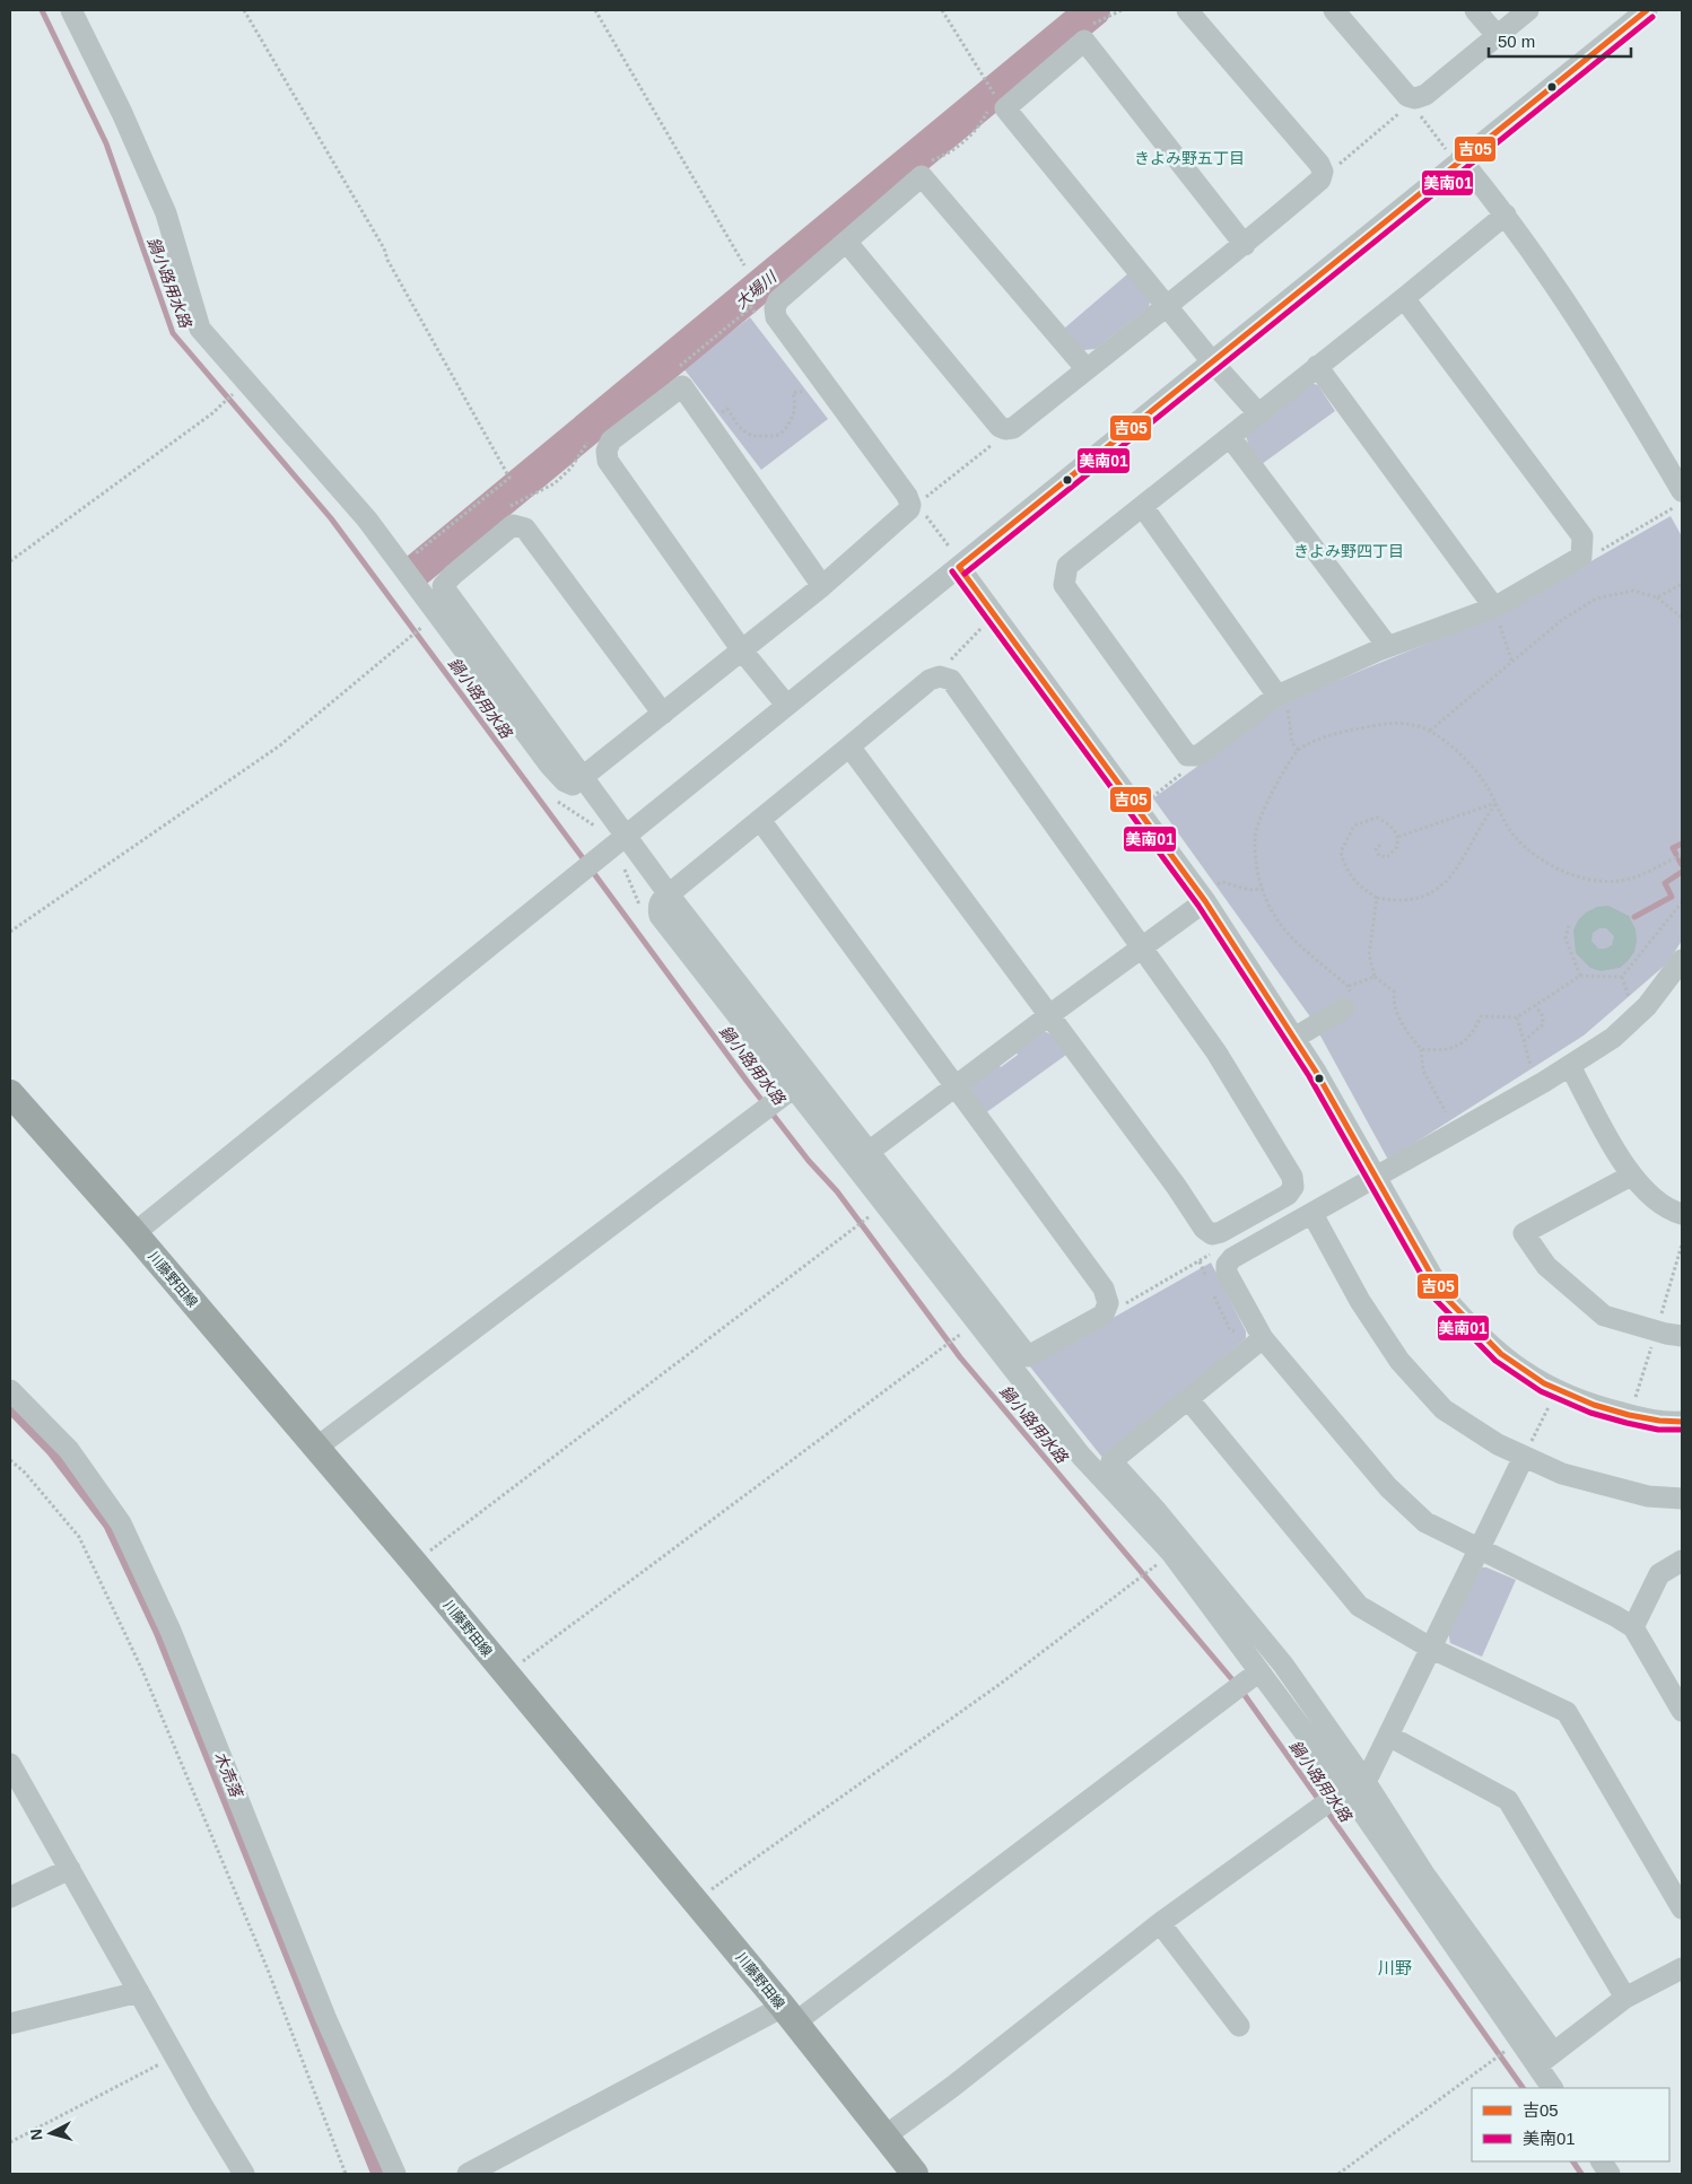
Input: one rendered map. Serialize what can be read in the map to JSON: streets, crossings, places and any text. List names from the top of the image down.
{
  "streets": {
    "main road": ["川藤野田線"]
  },
  "districts": ["きよみ野五丁目", "きよみ野四丁目", "川野"],
  "water": ["鍋小路用水路", "大場川", "木売落"],
  "lines": ["transit line 吉05", "transit line 美南01"],
  "legend": ["吉05", "美南01"],
  "scale_bar": "50 m",
  "north": "left"
}
